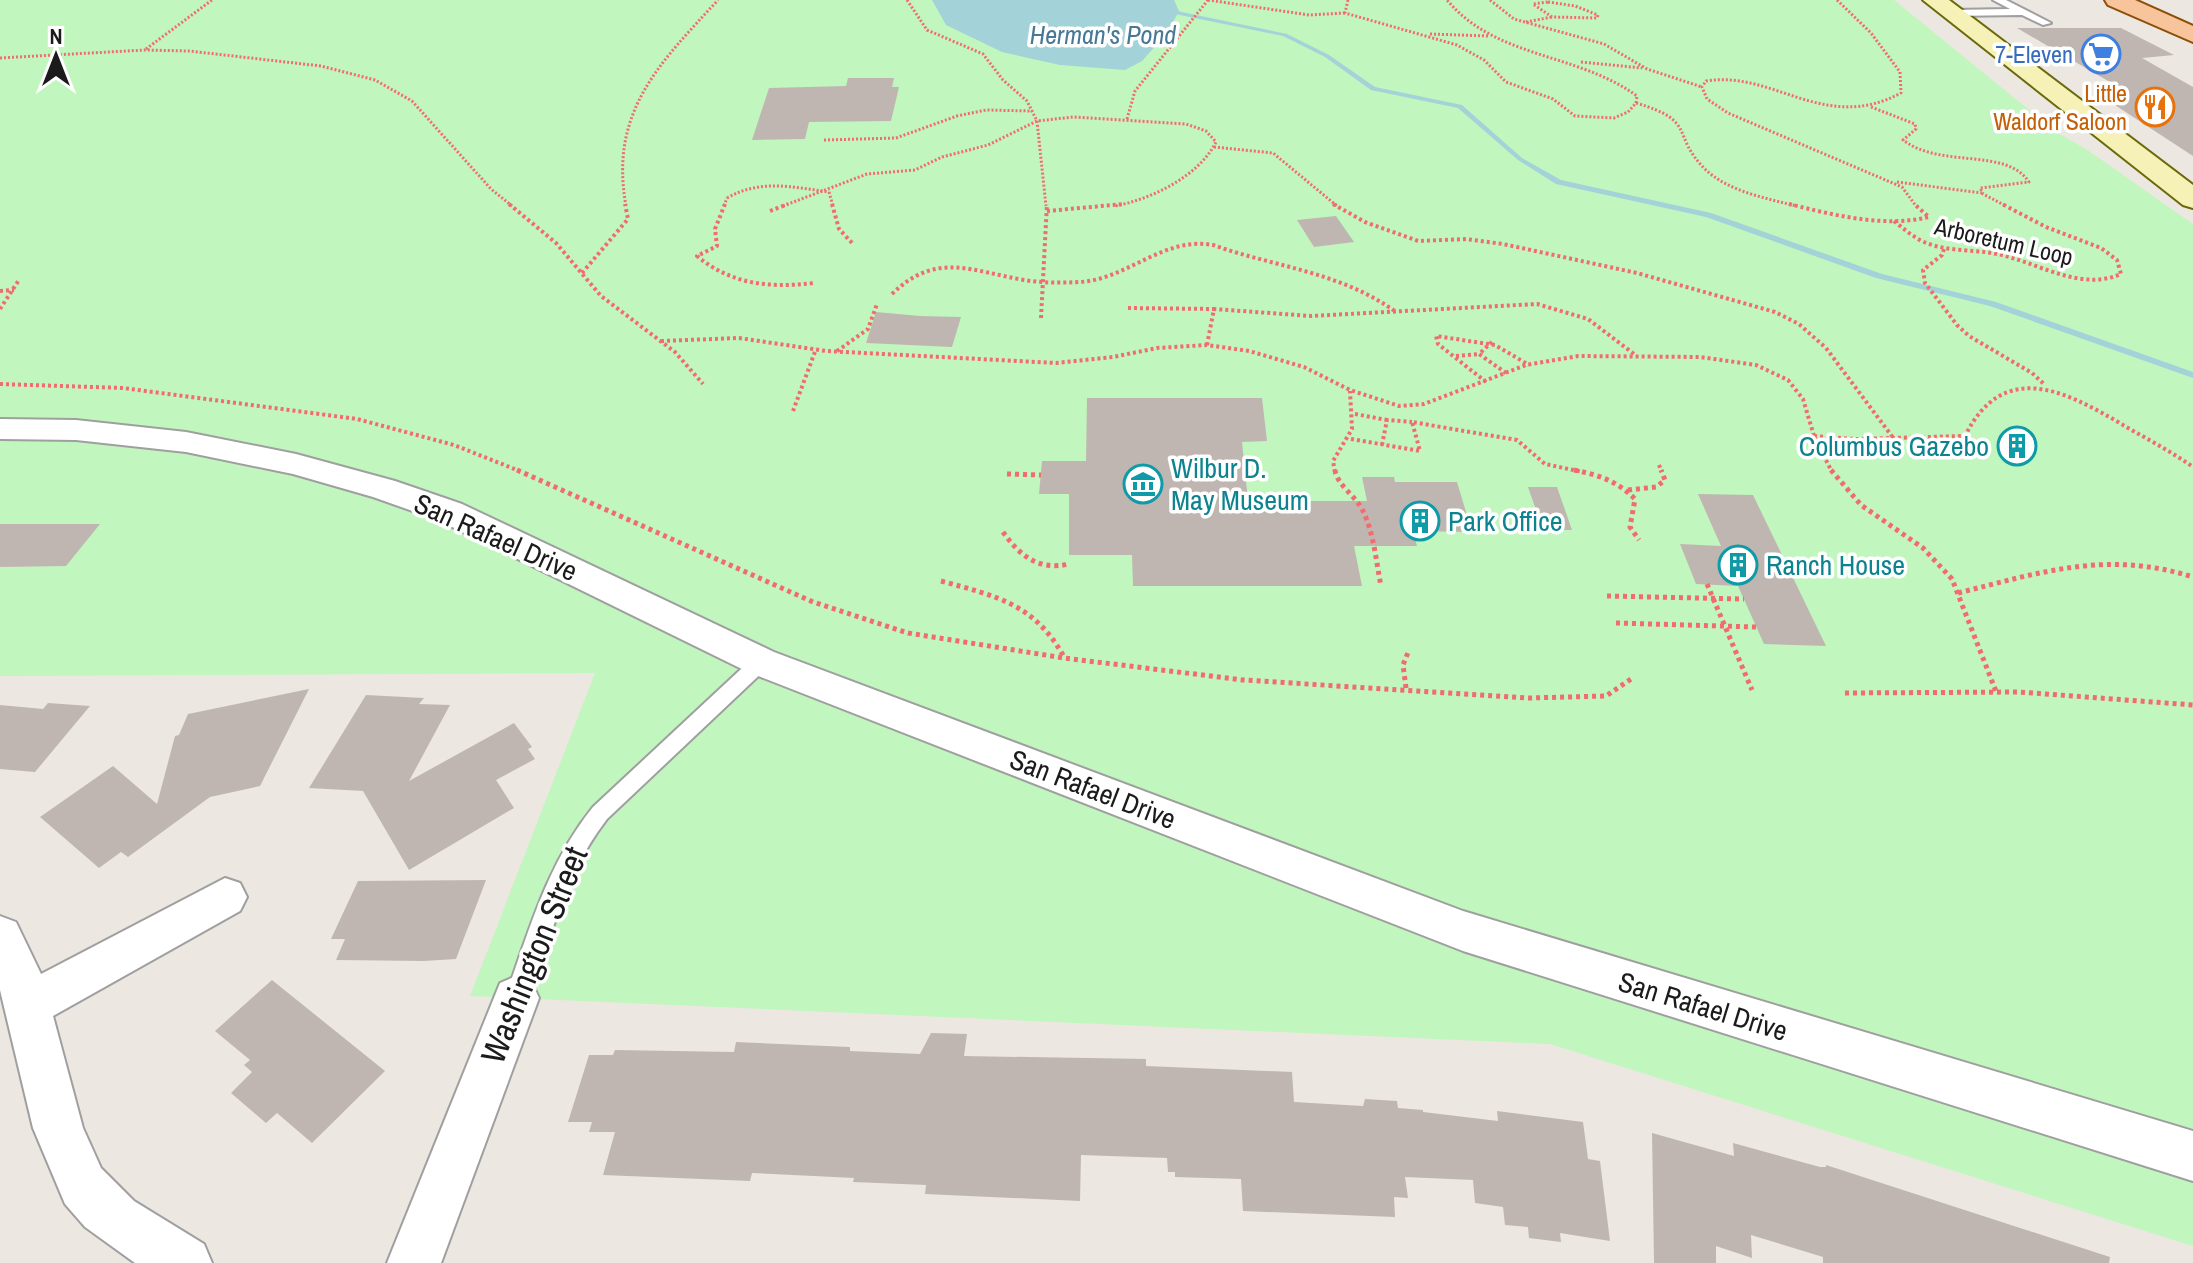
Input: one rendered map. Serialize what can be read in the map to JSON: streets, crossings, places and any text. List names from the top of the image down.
{
  "streets": {
    "street": ["San Rafael Drive", "Washington Street"],
    "path": ["Arboretum Loop"]
  },
  "crossings": [
    ["San Rafael Drive", "Washington Street"]
  ],
  "water": ["Herman's Pond"],
  "places": {
    "supermarket": ["7-Eleven"],
    "restaurant": ["Little Waldorf Saloon"],
    "building": ["Columbus Gazebo", "Park Office", "Ranch House"],
    "museum": ["Wilbur D. May Museum"]
  },
  "north": "top"
}
